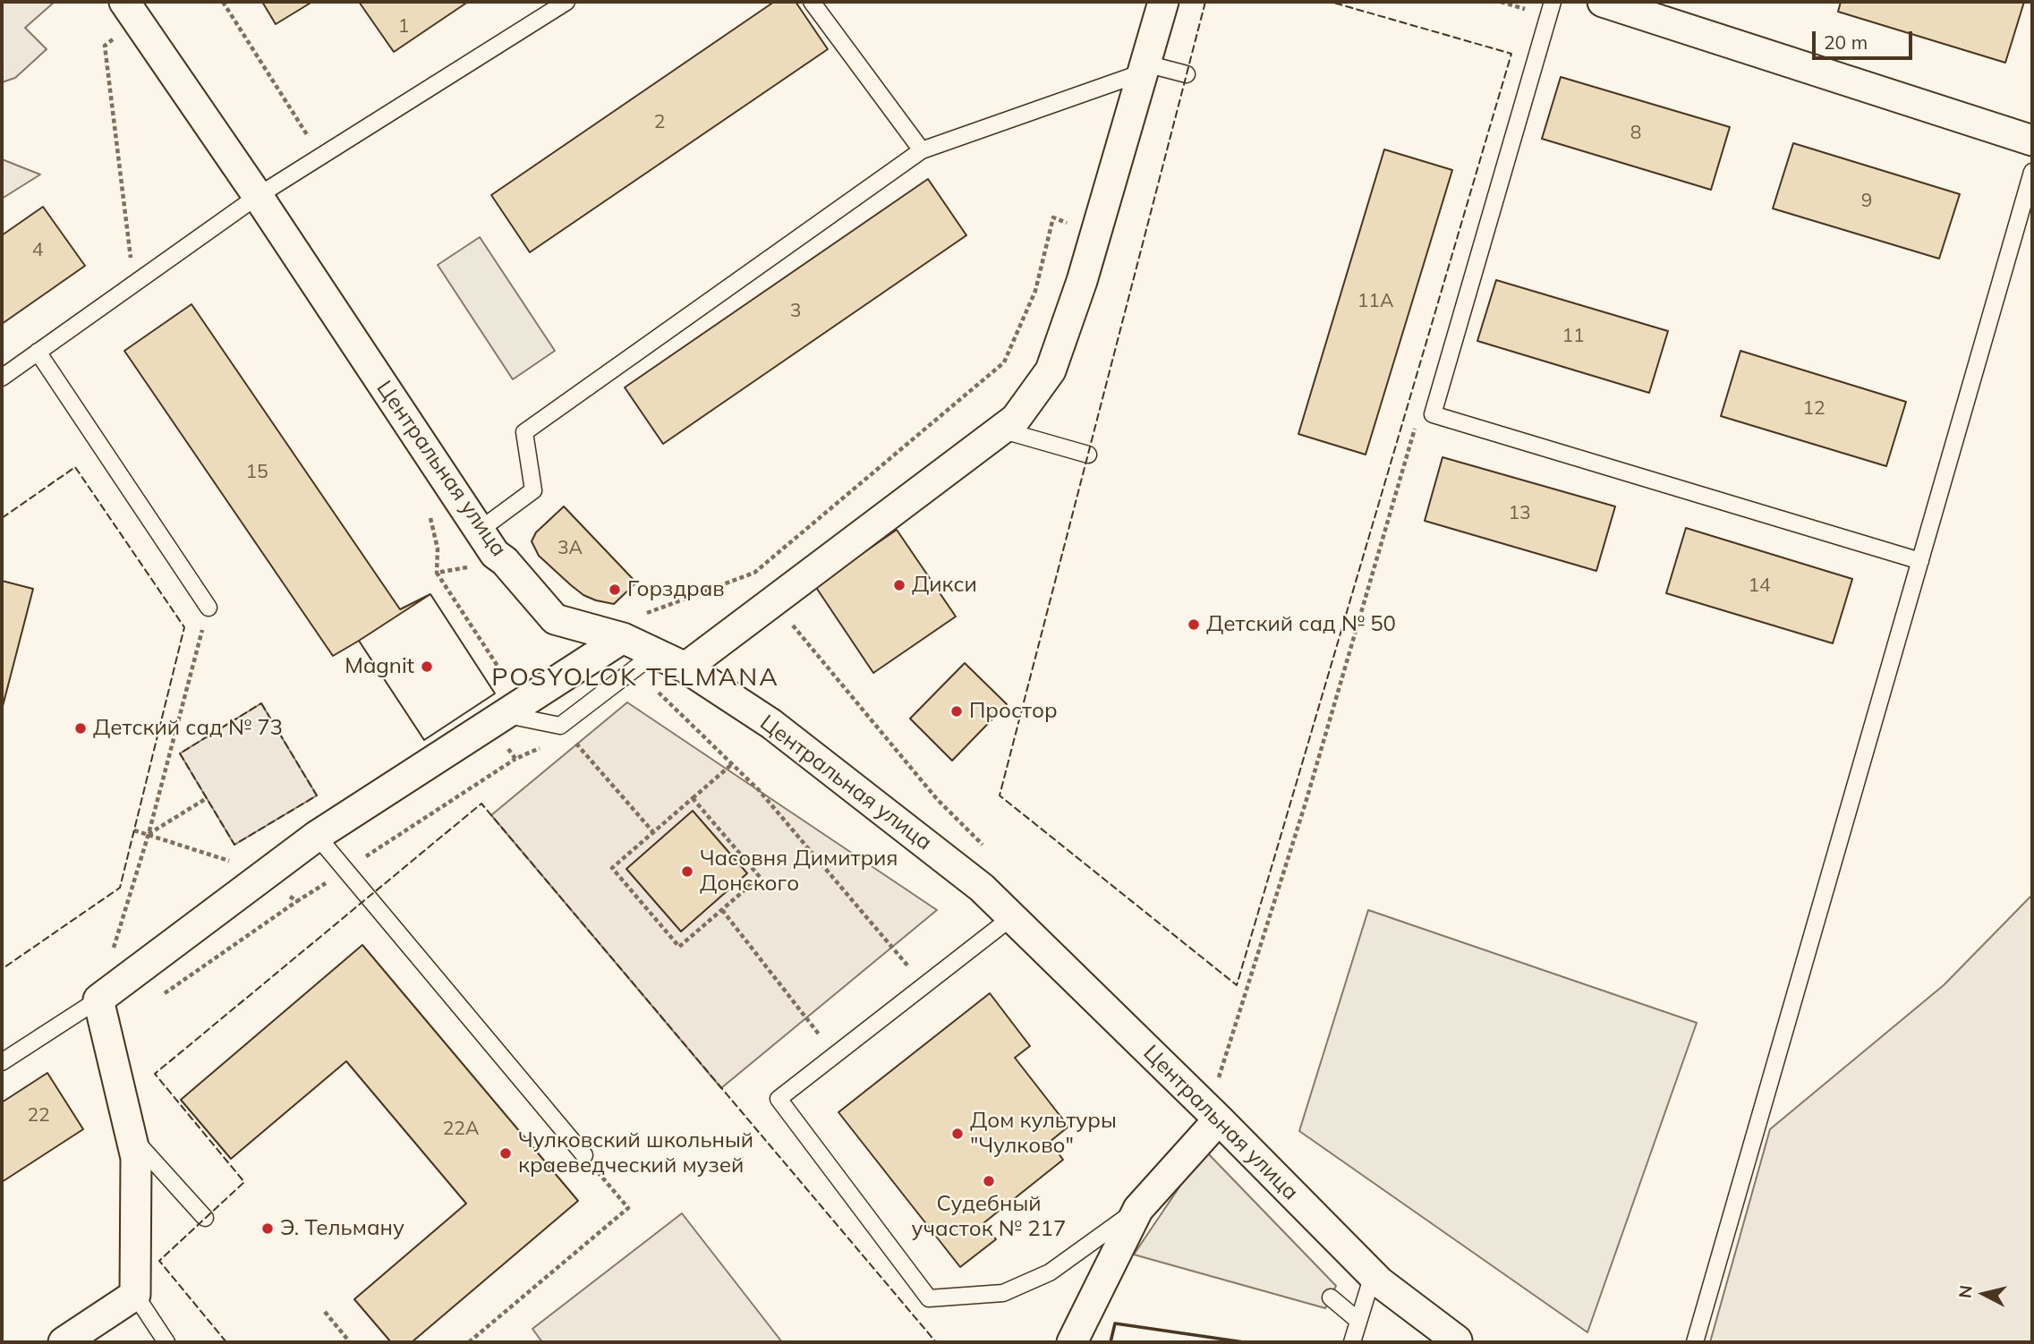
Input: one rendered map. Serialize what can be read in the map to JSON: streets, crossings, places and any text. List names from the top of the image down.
{
  "streets": {
    "street": ["Центральная улица"]
  },
  "districts": ["POSYOLOK TELMANA"],
  "places": [
    "Дикси",
    "Горздрав",
    "Детский сад № 50",
    "Magnit",
    "Простор",
    "Детский сад № 73",
    "Часовня Димитрия Донского",
    "Дом культуры \"Чулково\"",
    "Чулковский школьный краеведческий музей",
    "Судебный участок № 217",
    "Э. Тельману"
  ],
  "house_numbers": [
    "1",
    "2",
    "8",
    "9",
    "4",
    "11А",
    "3",
    "11",
    "12",
    "15",
    "13",
    "3А",
    "14",
    "22",
    "22А"
  ],
  "scale_bar": "20 m",
  "north": "left"
}
